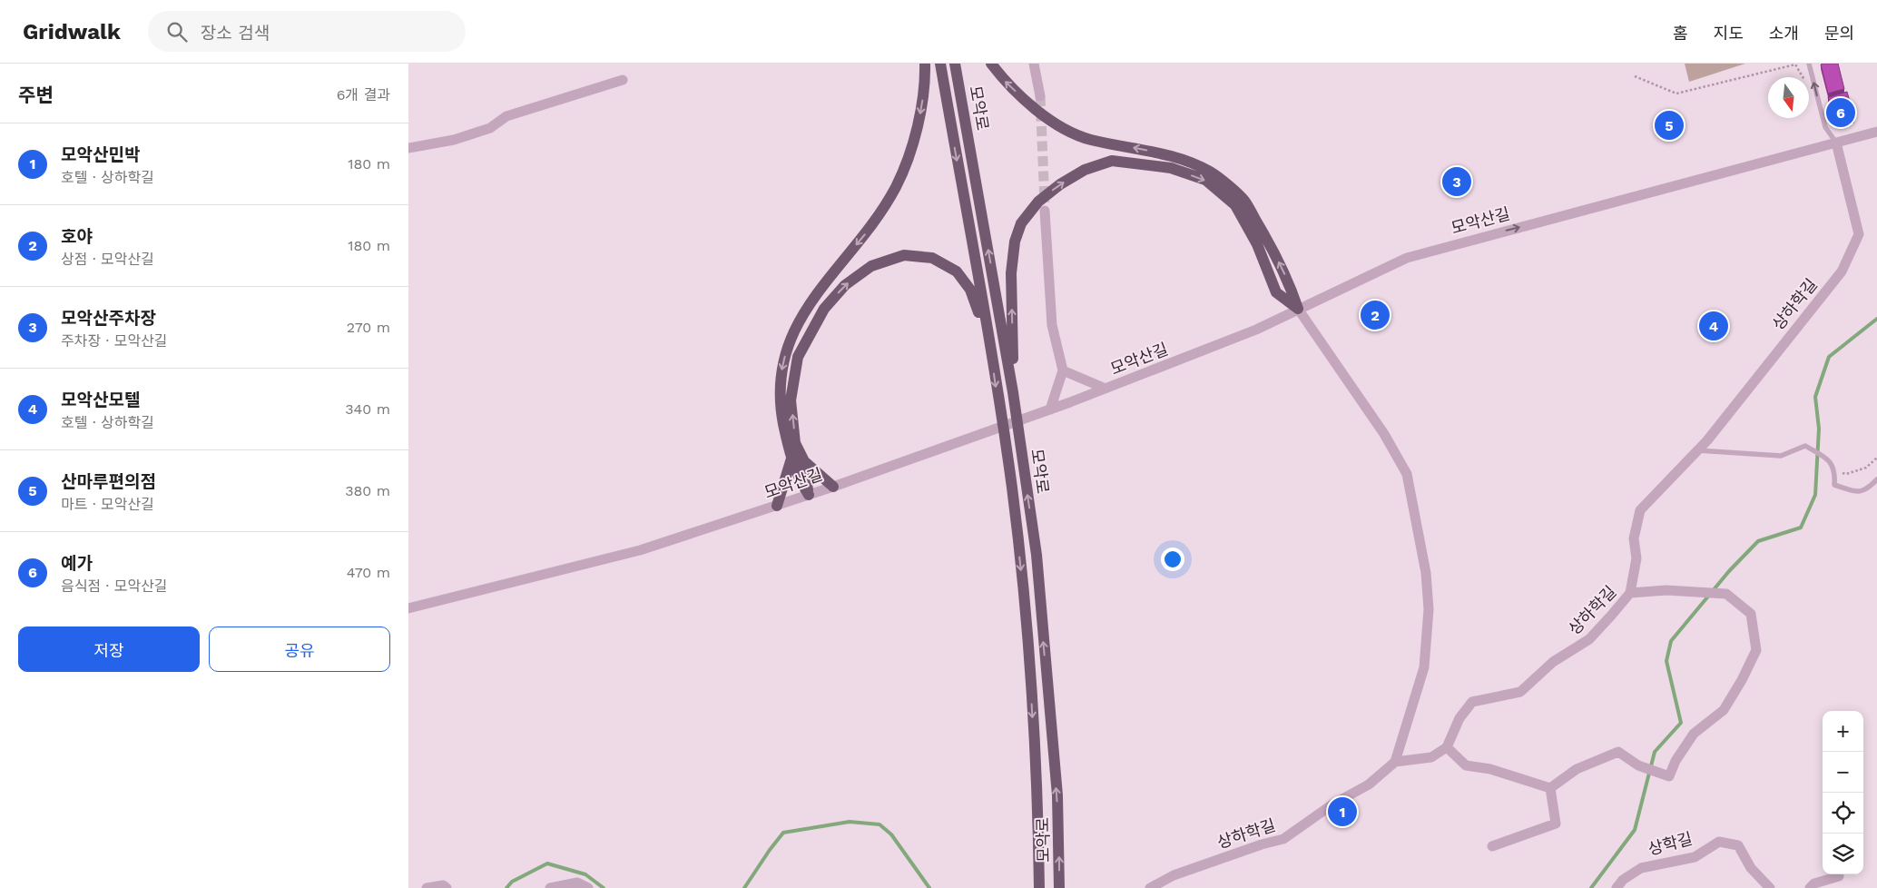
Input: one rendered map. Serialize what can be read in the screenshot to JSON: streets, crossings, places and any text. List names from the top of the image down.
{
  "streets": {
    "main road": ["모악로"],
    "street": ["모악산길", "상하학길", "상학길"]
  },
  "crossings": [
    ["모악산길", "상하학길"]
  ],
  "one_way": ["모악산길"],
  "north": "bottom",
  "page": {
    "header": "Gridwalk",
    "search": "장소 검색",
    "nav": [
      "홈",
      "지도",
      "소개",
      "문의"
    ],
    "heading": ["주변", "6개 결과"],
    "pins": [
      "6",
      "5",
      "3",
      "2",
      "4",
      "1"
    ],
    "list": [
      {
        "mark": "1",
        "name": "모악산민박",
        "note": "호텔 · 상하학길",
        "value": "180 m"
      },
      {
        "mark": "2",
        "name": "호야",
        "note": "상점 · 모악산길",
        "value": "180 m"
      },
      {
        "mark": "3",
        "name": "모악산주차장",
        "note": "주차장 · 모악산길",
        "value": "270 m"
      },
      {
        "mark": "4",
        "name": "모악산모텔",
        "note": "호텔 · 상하학길",
        "value": "340 m"
      },
      {
        "mark": "5",
        "name": "산마루편의점",
        "note": "마트 · 모악산길",
        "value": "380 m"
      },
      {
        "mark": "6",
        "name": "예가",
        "note": "음식점 · 모악산길",
        "value": "470 m"
      }
    ],
    "buttons": ["저장", "공유"],
    "map_buttons": ["+", "−"]
  }
}
